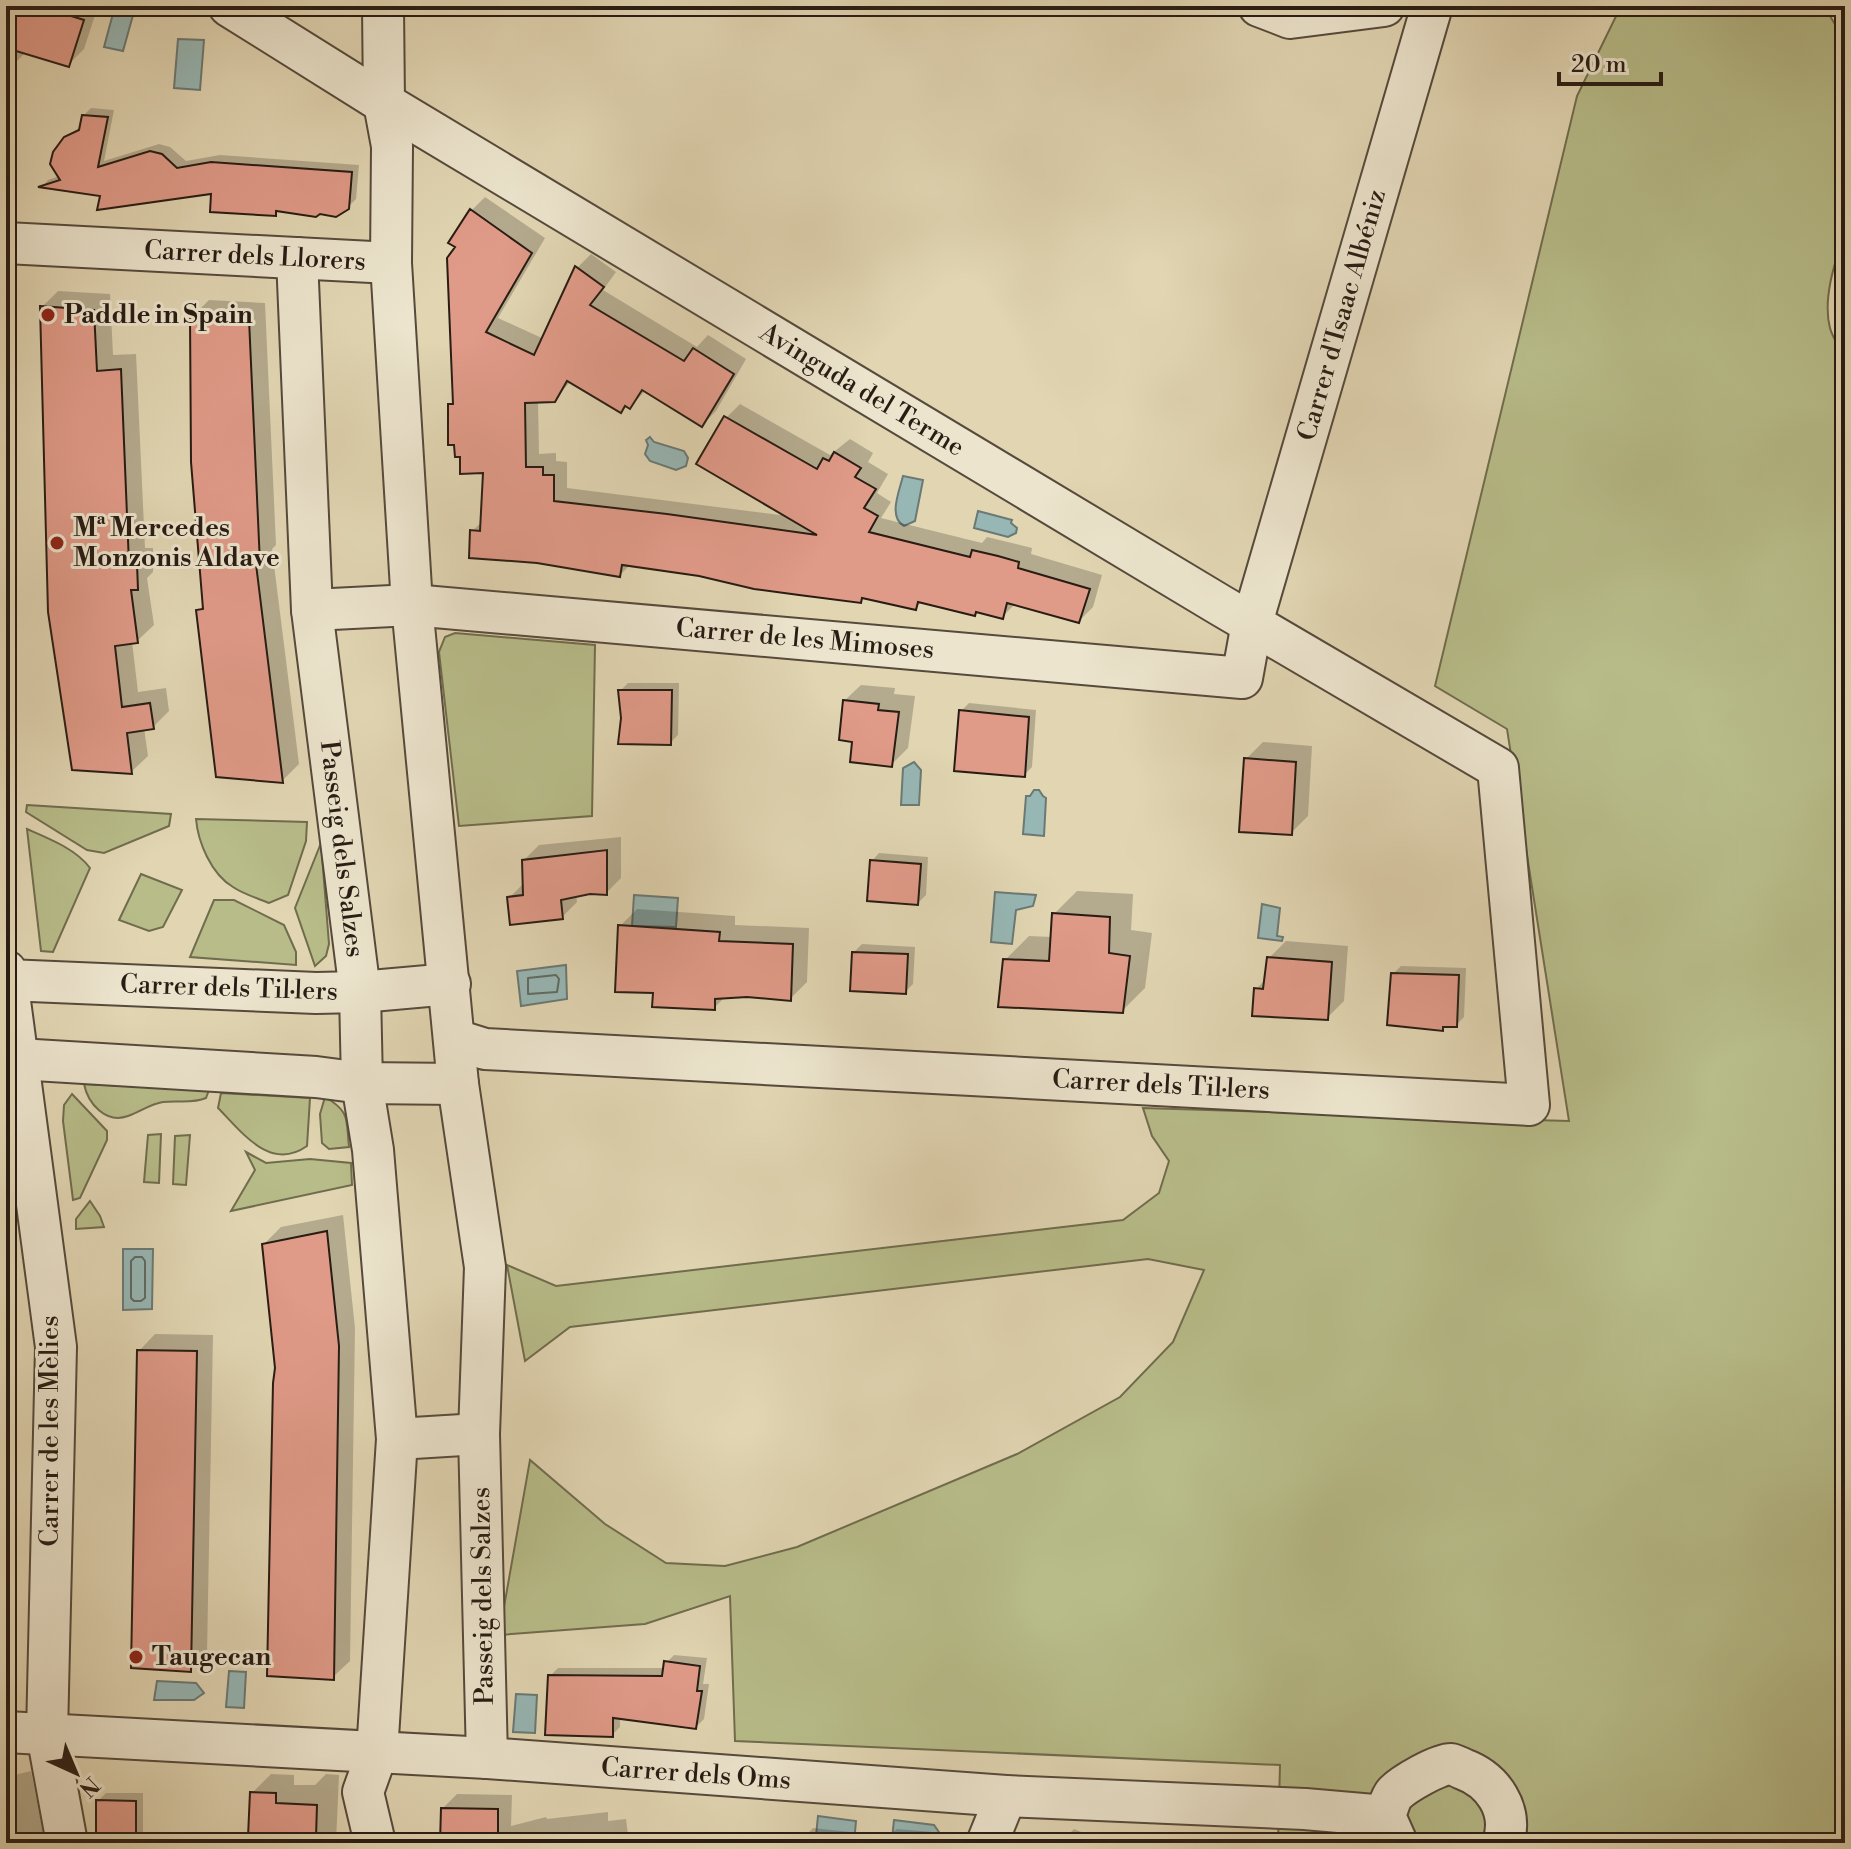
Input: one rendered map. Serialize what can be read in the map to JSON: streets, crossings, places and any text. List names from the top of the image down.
{
  "streets": {
    "street": [
      "Carrer dels Llorers",
      "Carrer d'Isaac Albéniz",
      "Avinguda del Terme",
      "Carrer de les Mimoses",
      "Passeig dels Salzes",
      "Carrer dels Til·lers",
      "Carrer de les Mèlies",
      "Carrer dels Oms"
    ]
  },
  "crossings": [
    ["Carrer dels Llorers", "Avinguda del Terme"],
    ["Carrer dels Llorers", "Passeig dels Salzes"],
    ["Carrer d'Isaac Albéniz", "Avinguda del Terme"],
    ["Carrer d'Isaac Albéniz", "Carrer de les Mimoses"],
    ["Avinguda del Terme", "Carrer de les Mimoses"],
    ["Avinguda del Terme", "Carrer dels Til·lers"],
    ["Carrer de les Mimoses", "Passeig dels Salzes"],
    ["Passeig dels Salzes", "Carrer dels Til·lers"],
    ["Passeig dels Salzes", "Carrer dels Oms"],
    ["Carrer dels Til·lers", "Carrer de les Mèlies"],
    ["Carrer de les Mèlies", "Carrer dels Oms"]
  ],
  "places": ["Paddle in Spain", "Mª Mercedes Monzonis Aldave", "Taugecan"],
  "scale_bar": "20 m",
  "north": "bottom right"
}
